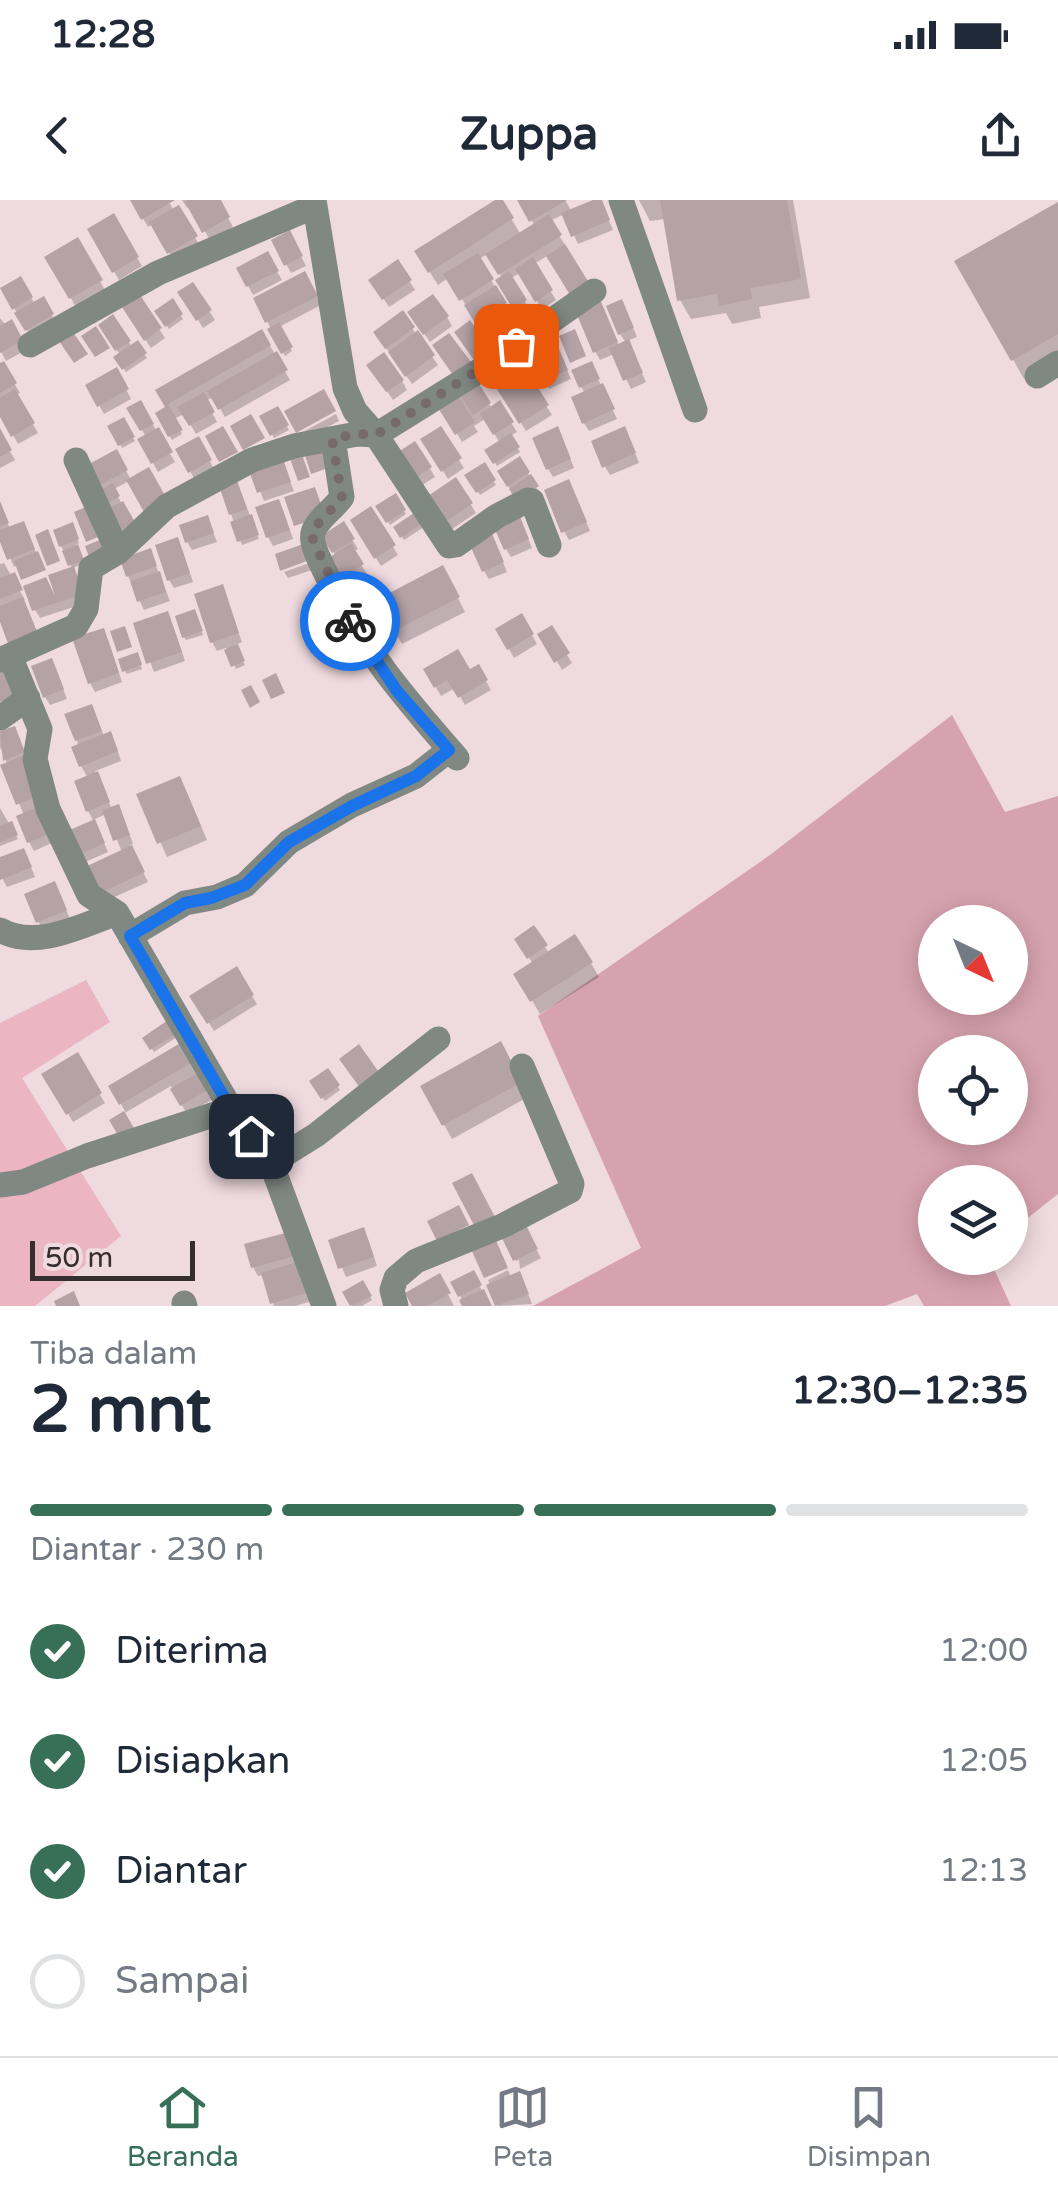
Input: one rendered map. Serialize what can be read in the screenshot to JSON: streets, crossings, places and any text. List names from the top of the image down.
{
  "scale_bar": "50 m",
  "north": "bottom right",
  "page": {
    "status": "12:28",
    "header": "Zuppa",
    "scale": "50 m",
    "heading": ["2 mnt", "Tiba dalam", "12:30–12:35"],
    "bar": "Diantar · 230 m",
    "list": [
      ["Diterima", "12:00"],
      ["Disiapkan", "12:05"],
      ["Diantar", "12:13"],
      "Sampai"
    ],
    "tabs": ["Beranda", "Peta", "Disimpan"]
  }
}
